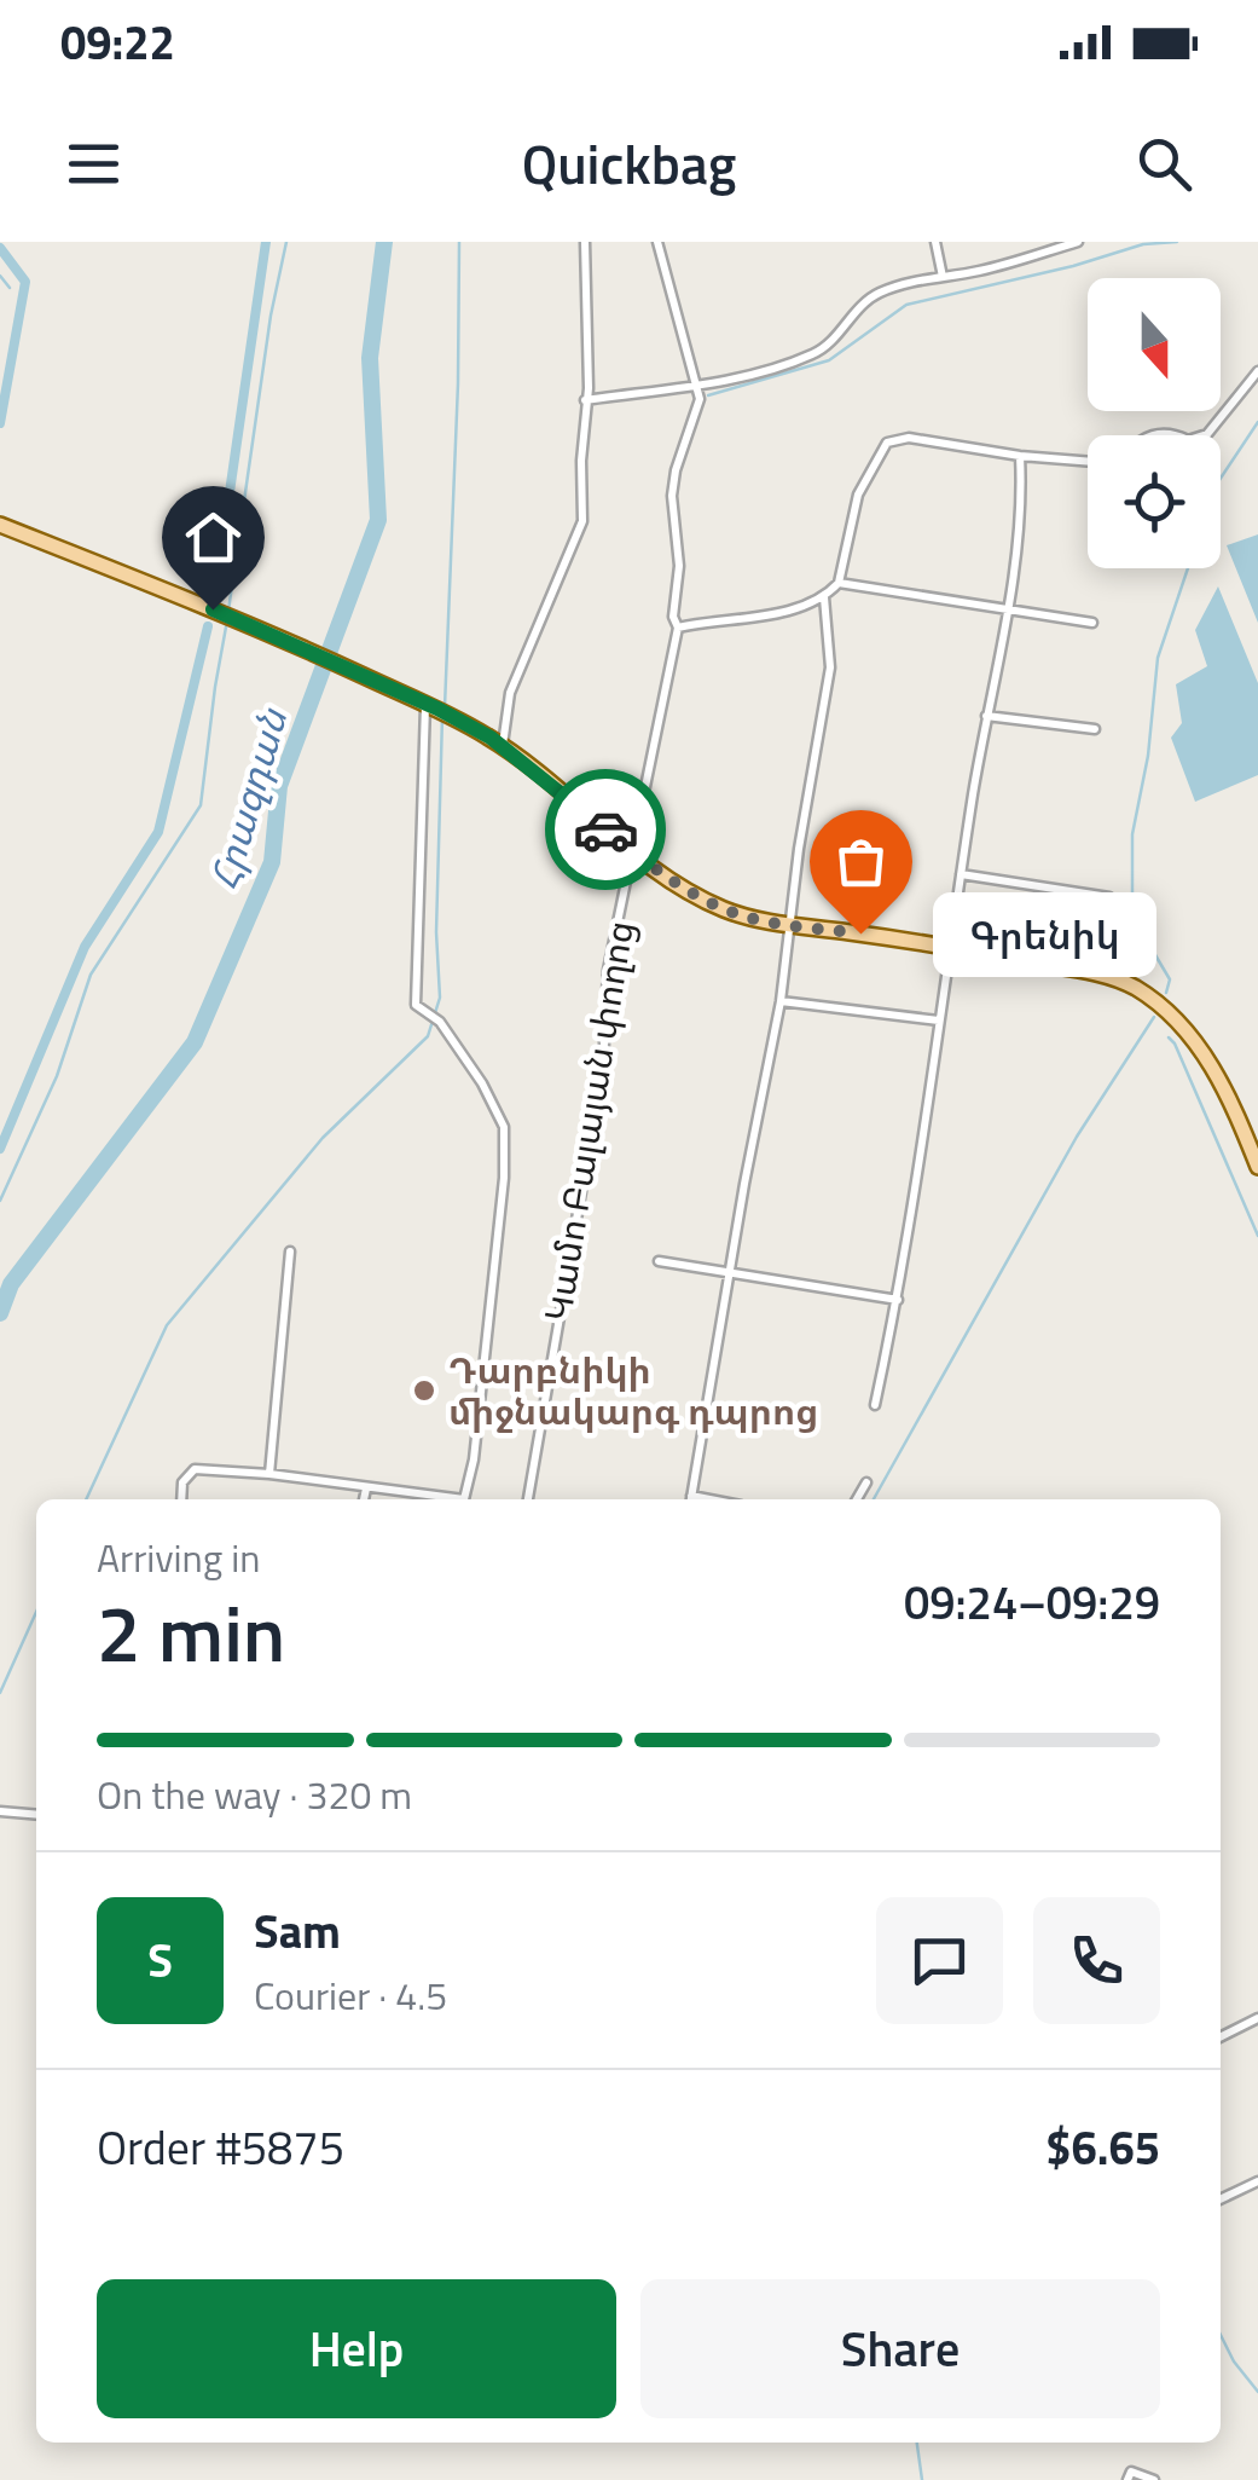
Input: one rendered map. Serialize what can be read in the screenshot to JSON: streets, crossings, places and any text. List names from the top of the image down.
{
  "streets": {
    "street": ["Կամո Բալայան փողոց"]
  },
  "water": ["Հրազդան"],
  "places": ["Գրենիկ", "Դարբնիկի միջնակարգ դպրոց"],
  "north": "bottom",
  "page": {
    "status": "09:22",
    "header": "Quickbag",
    "bubble": "Գրենիկ",
    "heading": ["2 min", "Arriving in", "09:24–09:29"],
    "panel": [
      "Sam",
      "Courier · 4.5",
      "Order #5875",
      "$6.65"
    ],
    "bar": "On the way · 320 m",
    "round": "S",
    "buttons": ["Help", "Share"]
  }
}
